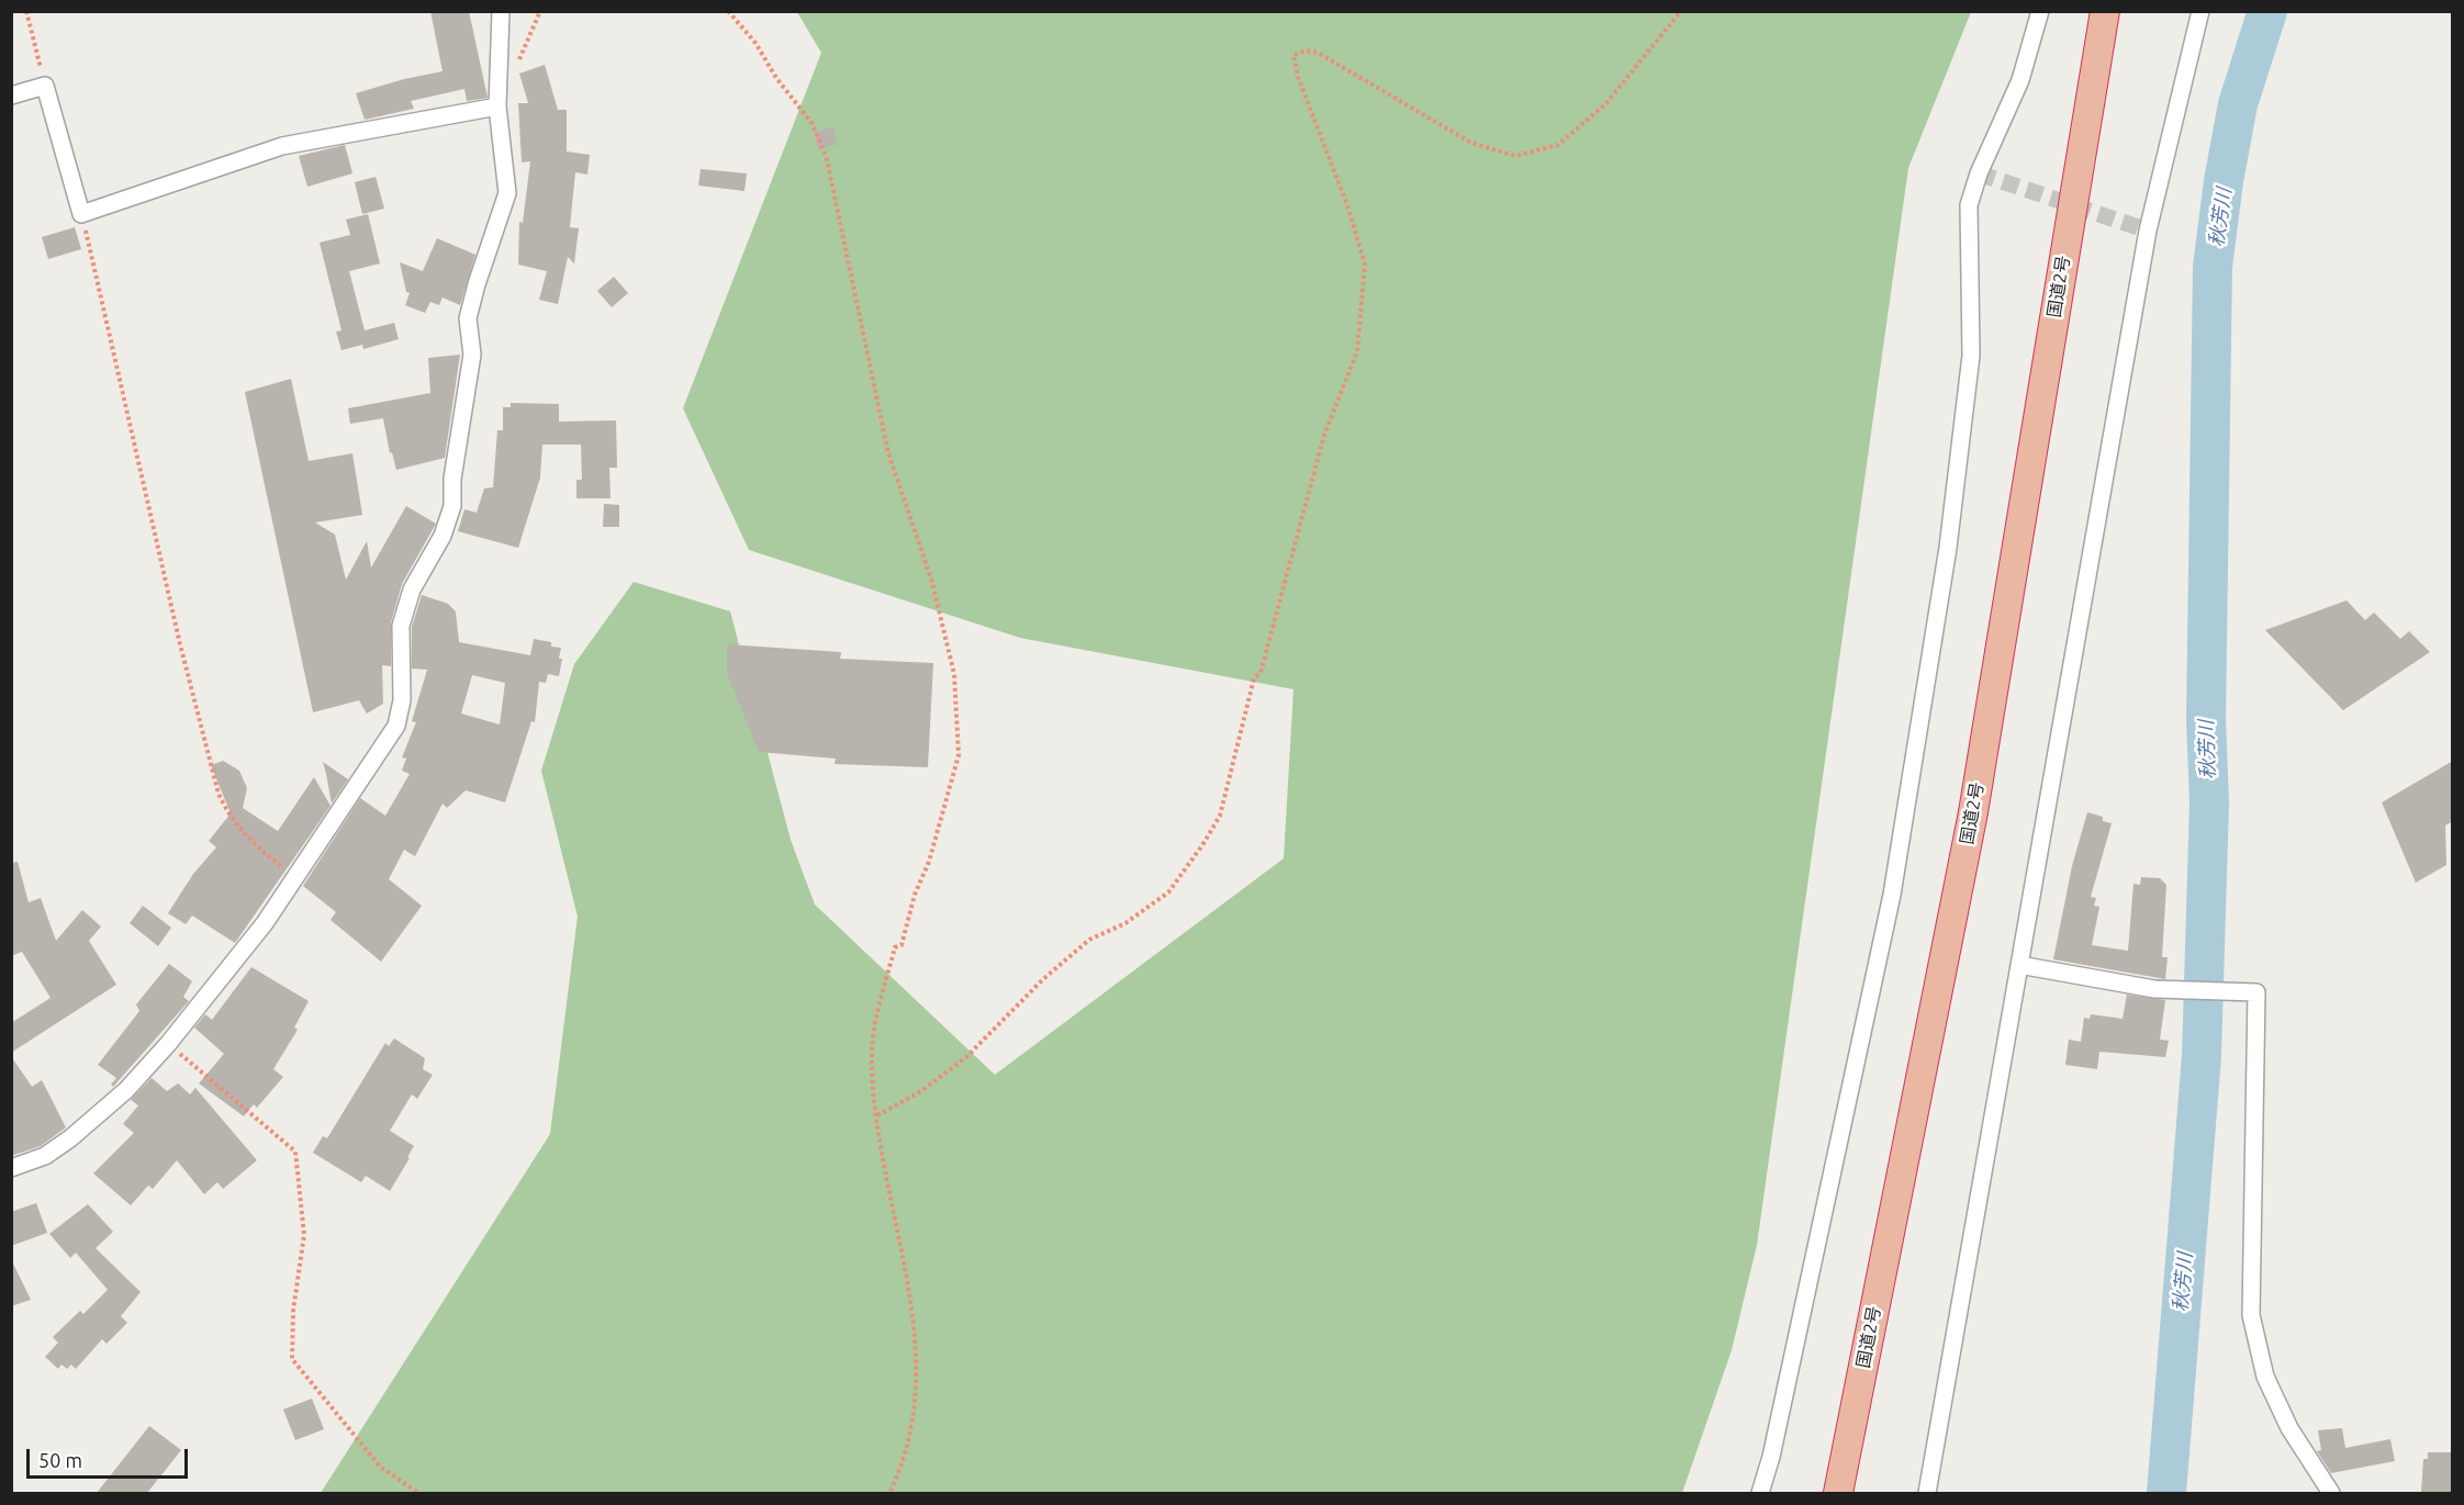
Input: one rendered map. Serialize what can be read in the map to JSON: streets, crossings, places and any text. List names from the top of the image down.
{
  "streets": {
    "highway": ["国道2号"]
  },
  "water": ["秋芳川"],
  "scale_bar": "50 m"
}
